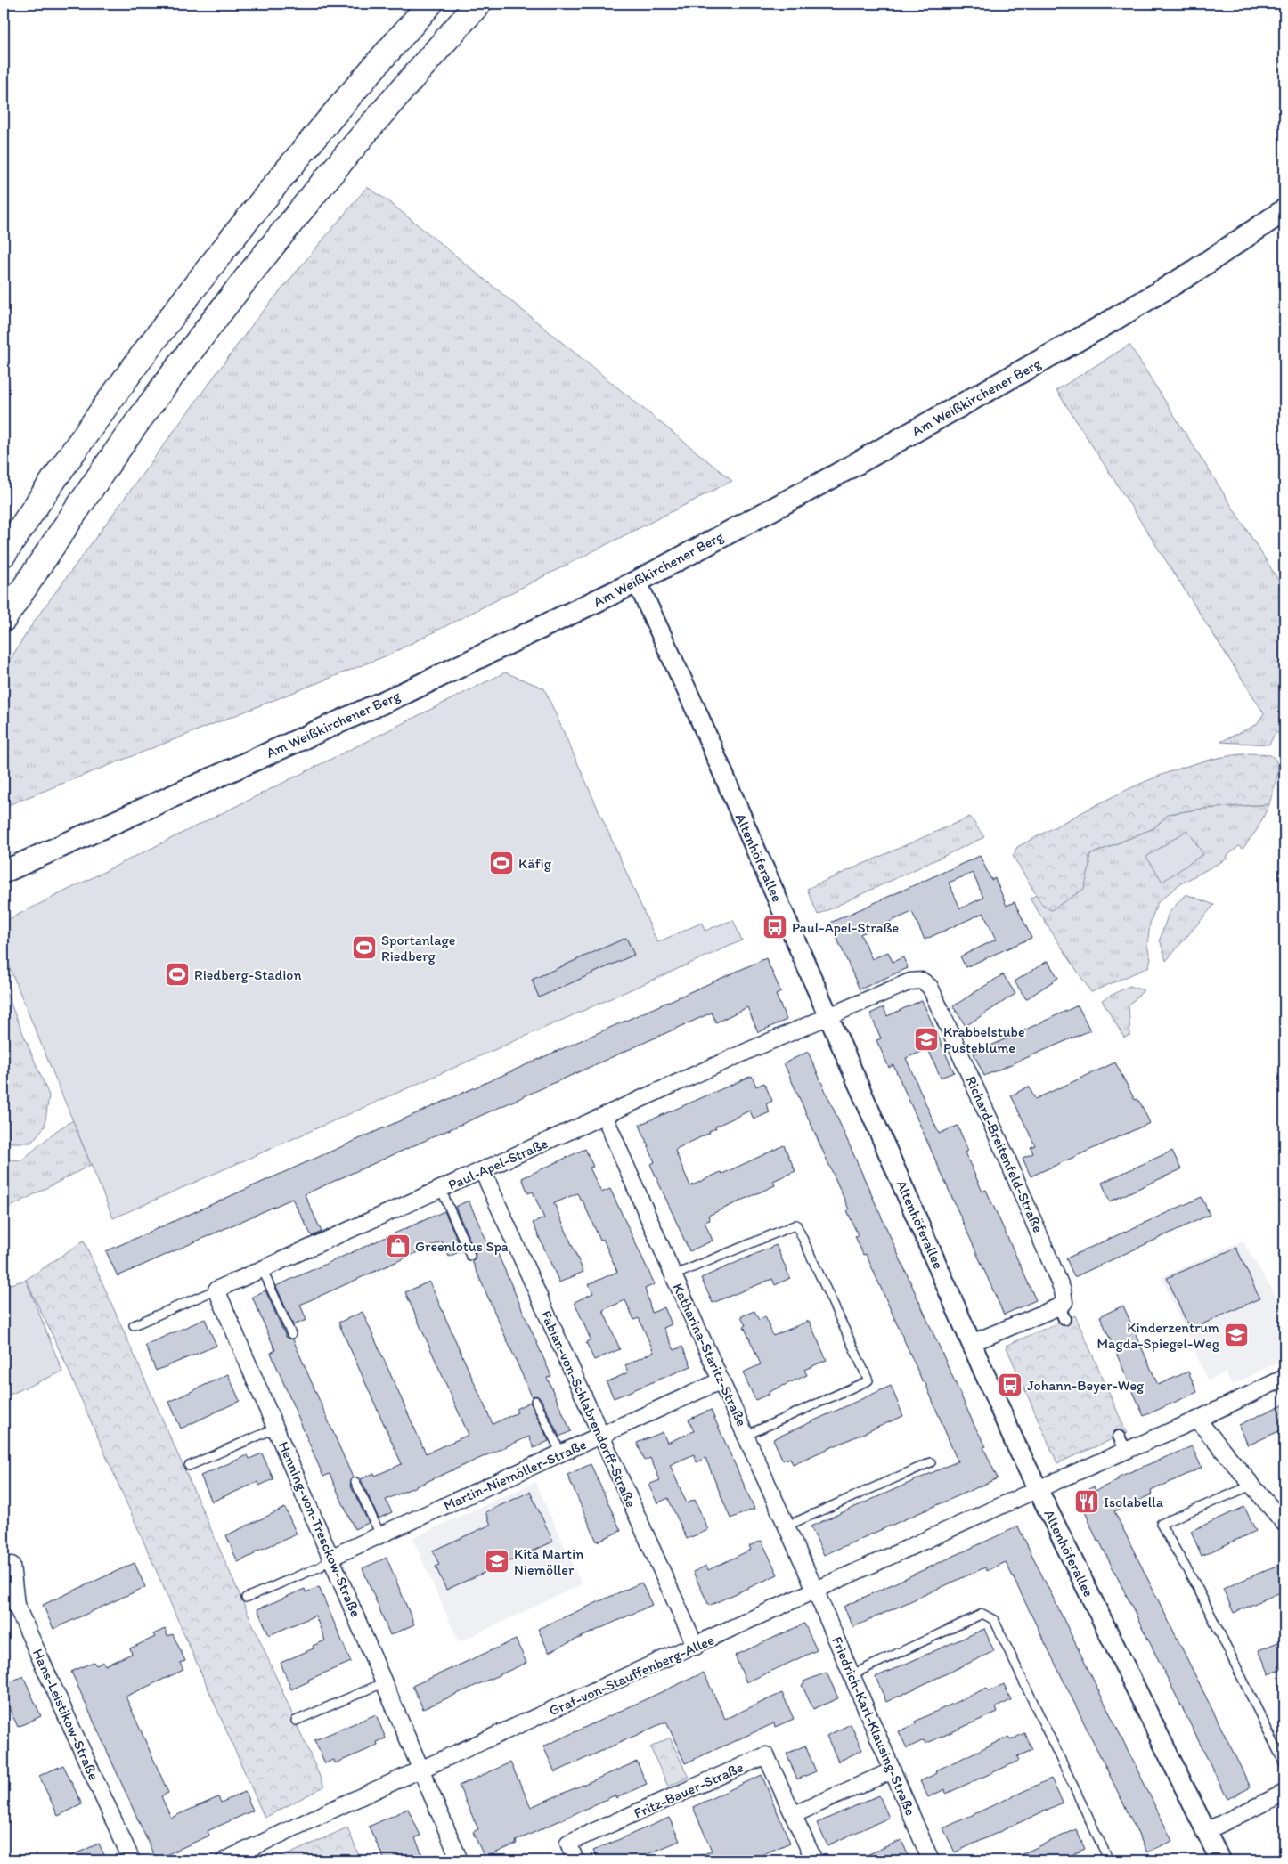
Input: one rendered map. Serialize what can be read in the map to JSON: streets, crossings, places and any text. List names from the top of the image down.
{
  "streets": {
    "main road": ["Am Weißkirchener Berg"],
    "street": [
      "Altenhöferallee",
      "Richard-Breitenfeld-Straße",
      "Paul-Apel-Straße",
      "Katharina-Staritz-Straße",
      "Fabian-von-Schlabrendorff-Straße",
      "Martin-Niemöller-Straße",
      "Henning-von-Tresckow-Straße",
      "Graf-von-Stauffenberg-Allee",
      "Hans-Leistikow-Straße",
      "Friedrich-Karl-Klausing-Straße",
      "Fritz-Bauer-Straße"
    ]
  },
  "crossings": [
    ["Am Weißkirchener Berg", "Altenhöferallee"],
    ["Altenhöferallee", "Richard-Breitenfeld-Straße"],
    ["Altenhöferallee", "Paul-Apel-Straße"],
    ["Altenhöferallee", "Graf-von-Stauffenberg-Allee"],
    ["Richard-Breitenfeld-Straße", "Paul-Apel-Straße"],
    ["Paul-Apel-Straße", "Katharina-Staritz-Straße"],
    ["Paul-Apel-Straße", "Fabian-von-Schlabrendorff-Straße"],
    ["Paul-Apel-Straße", "Henning-von-Tresckow-Straße"],
    ["Katharina-Staritz-Straße", "Martin-Niemöller-Straße"],
    ["Katharina-Staritz-Straße", "Graf-von-Stauffenberg-Allee"],
    ["Katharina-Staritz-Straße", "Friedrich-Karl-Klausing-Straße"],
    ["Fabian-von-Schlabrendorff-Straße", "Martin-Niemöller-Straße"],
    ["Fabian-von-Schlabrendorff-Straße", "Graf-von-Stauffenberg-Allee"],
    ["Martin-Niemöller-Straße", "Henning-von-Tresckow-Straße"],
    ["Henning-von-Tresckow-Straße", "Graf-von-Stauffenberg-Allee"],
    ["Graf-von-Stauffenberg-Allee", "Friedrich-Karl-Klausing-Straße"]
  ],
  "places": {
    "sports": ["Käfig", "Sportanlage Riedberg", "Riedberg-Stadion"],
    "bus stop": ["Paul-Apel-Straße", "Johann-Beyer-Weg"],
    "school or university": ["Krabbelstube Pusteblume", "Kinderzentrum Magda-Spiegel-Weg", "Kita Martin Niemöller"],
    "shop": ["Greenlotus Spa"],
    "restaurant": ["Isolabella"]
  }
}
